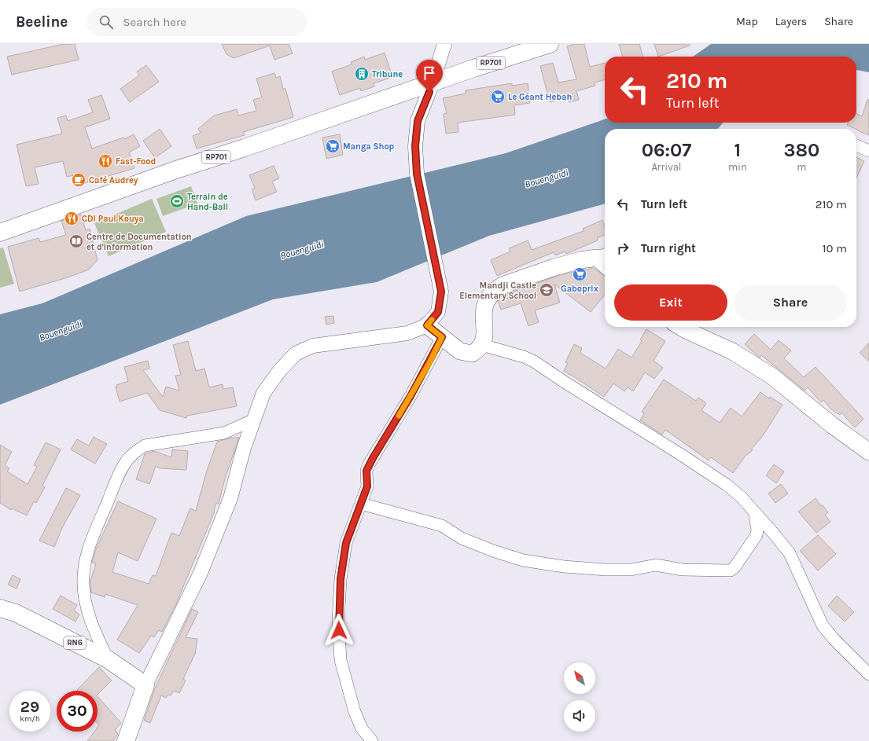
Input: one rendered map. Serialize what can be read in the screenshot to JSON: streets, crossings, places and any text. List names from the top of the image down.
{
  "streets": {
    "main road": ["RP701", "RN6"]
  },
  "water": ["Bouenguidi"],
  "places": {
    "building": ["Tribune"],
    "supermarket": ["Le Géant Hebah", "Manga Shop", "Gaboprix"],
    "restaurant": ["Fast-Food", "CDI Paul Kouya"],
    "cafe": ["Café Audrey"],
    "sports": ["Terrain de Hand-Ball"],
    "library": ["Centre de Documentation et d'Information"],
    "school or university": ["Mandji Castle Elementary School"]
  },
  "north": "top left",
  "page": {
    "header": "Beeline",
    "search": "Search here",
    "nav": ["Map", "Layers", "Share"],
    "turn": ["210 m", "Turn left"],
    "eta": [
      "06:07",
      "Arrival",
      "1",
      "min",
      "380",
      "m"
    ],
    "list": [
      {
        "name": "Turn left",
        "value": "210 m"
      },
      {
        "name": "Turn right",
        "value": "10 m"
      }
    ],
    "buttons": ["Exit", "Share"],
    "speed": "29 km/h",
    "limit": "30"
  }
}
